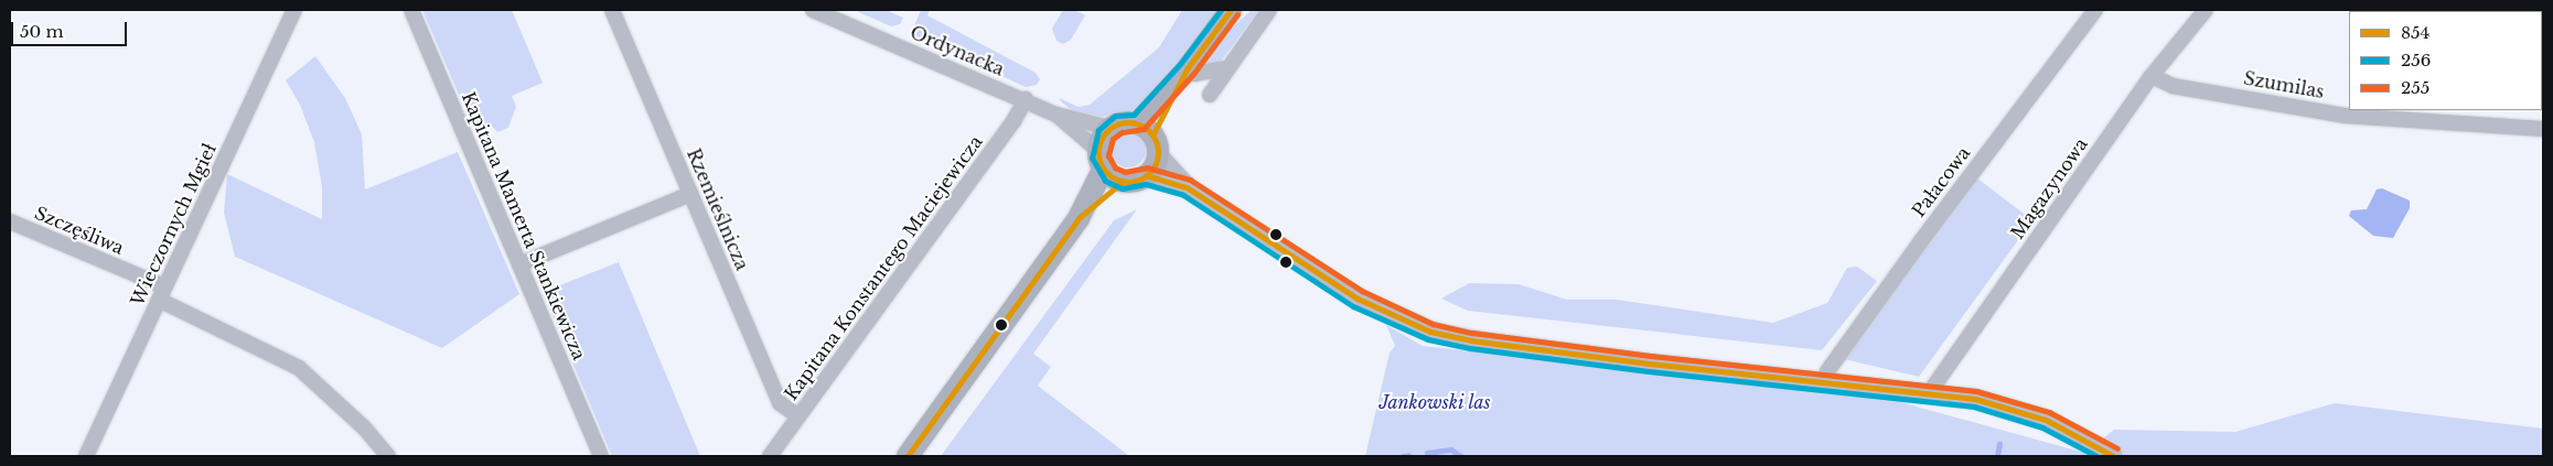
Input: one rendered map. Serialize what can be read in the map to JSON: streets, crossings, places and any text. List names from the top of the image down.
{
  "streets": {
    "street": [
      "Ordynacka",
      "Szumilas",
      "Pałacowa",
      "Magazynowa",
      "Rzemieślnicza",
      "Wieczornych Mgieł",
      "Kapitana Mamerta Stankiewicza",
      "Szczęśliwa",
      "Kapitana Konstantego Maciejewicza"
    ]
  },
  "crossings": [
    ["Ordynacka", "Kapitana Konstantego Maciejewicza"],
    ["Szumilas", "Magazynowa"],
    ["Rzemieślnicza", "Kapitana Konstantego Maciejewicza"],
    ["Wieczornych Mgieł", "Szczęśliwa"]
  ],
  "parks": ["Jankowski las"],
  "lines": ["transit line 854", "transit line 256", "transit line 255"],
  "legend": ["854", "256", "255"],
  "scale_bar": "50 m"
}
